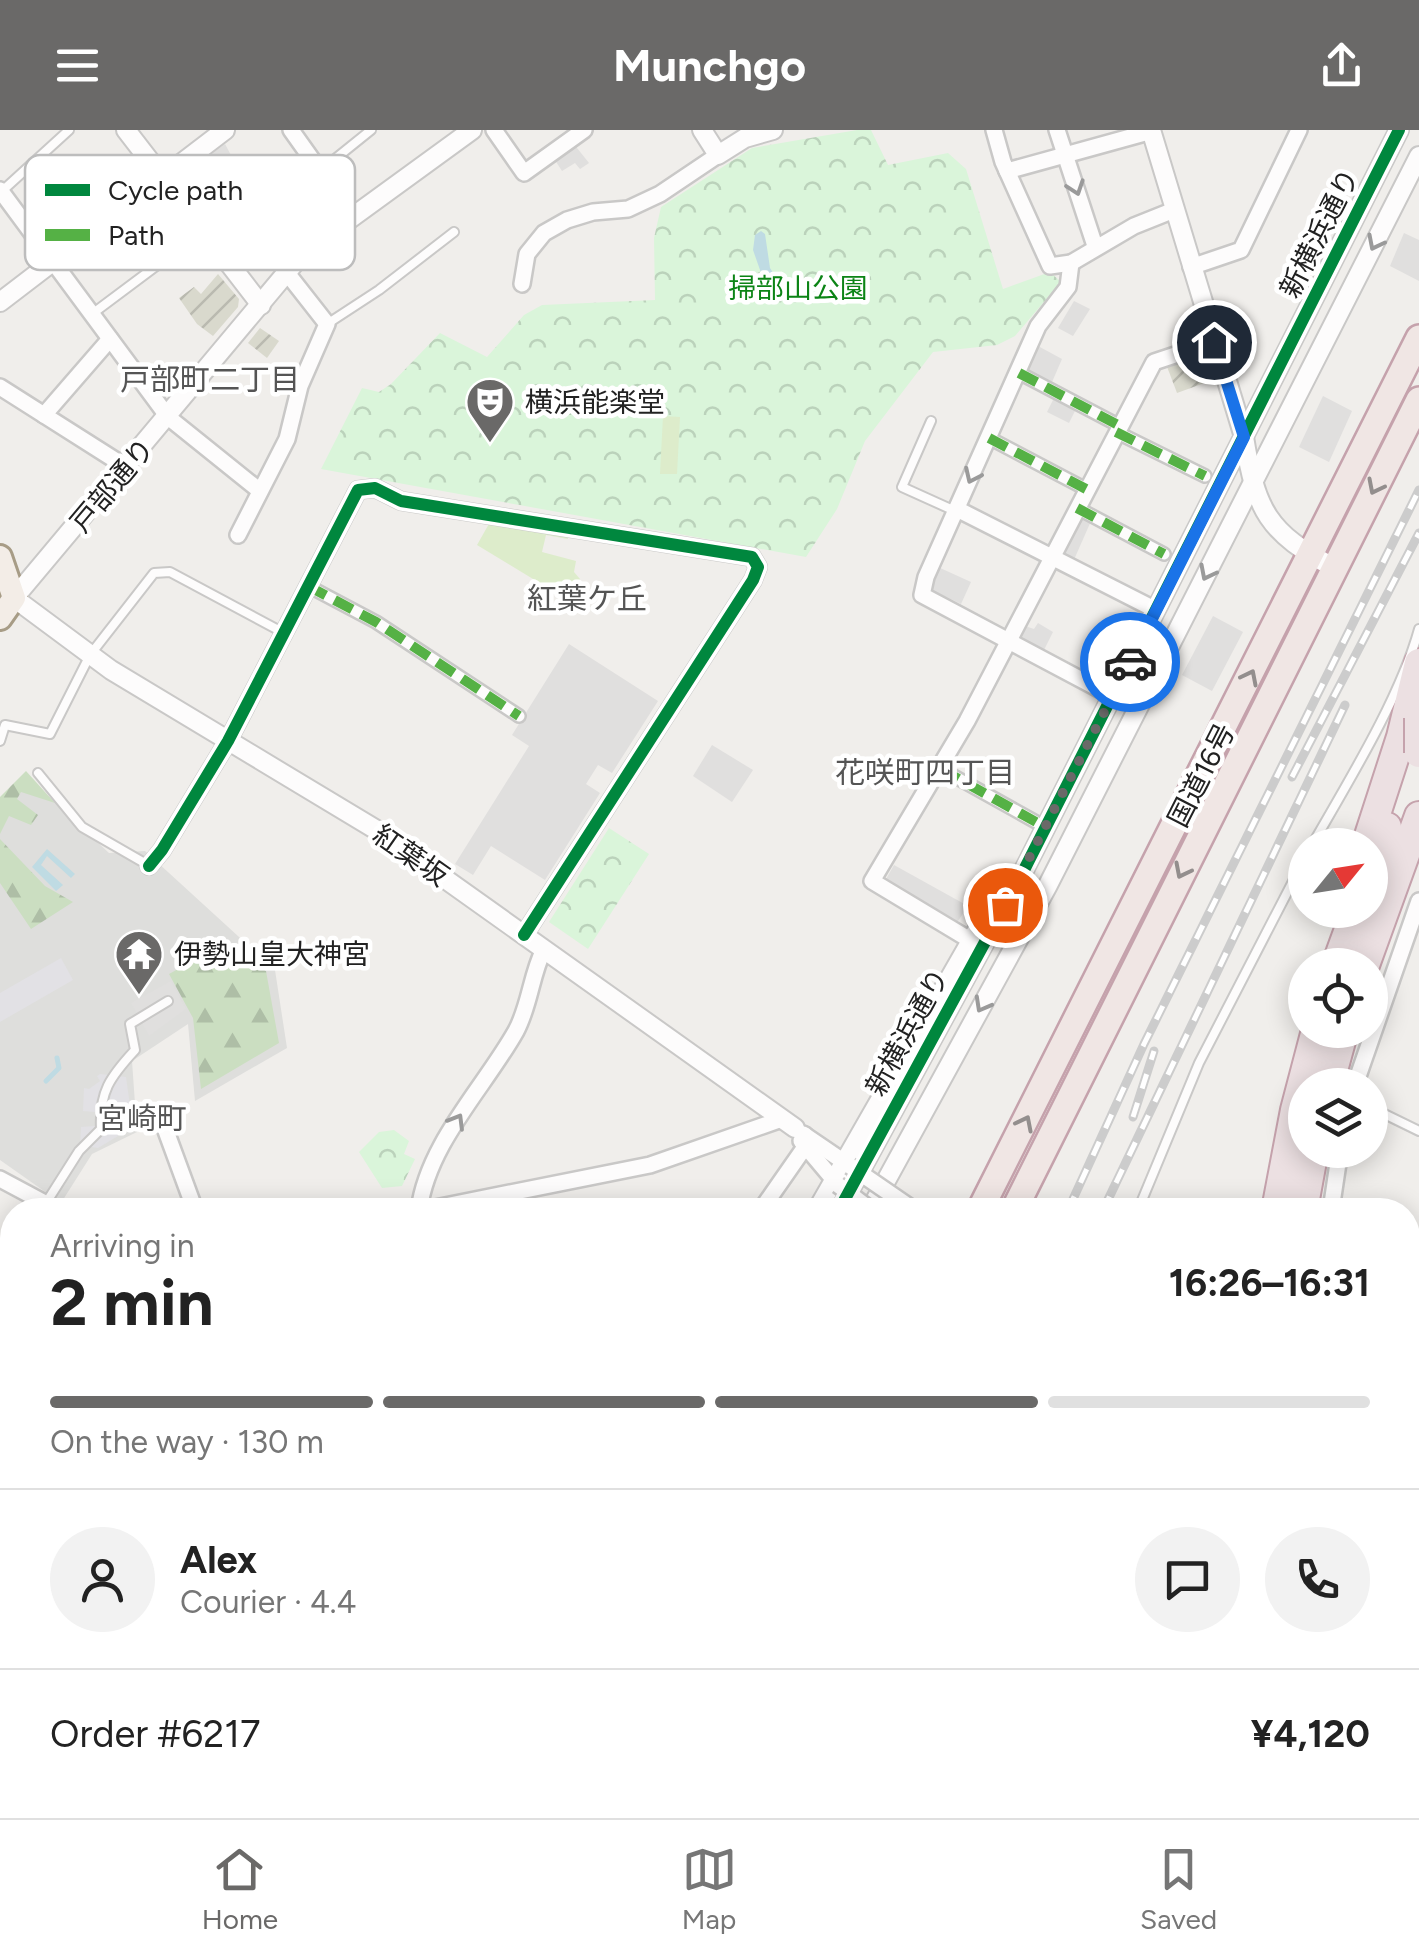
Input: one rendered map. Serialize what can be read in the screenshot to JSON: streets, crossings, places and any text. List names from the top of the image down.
{
  "streets": {
    "highway": ["国道16号"],
    "street": ["新横浜通り", "戸部通り", "紅葉坂"]
  },
  "crossings": [
    ["戸部通り", "紅葉坂"]
  ],
  "districts": [
    "戸部町二丁目",
    "紅葉ケ丘",
    "花咲町四丁目",
    "宮崎町"
  ],
  "parks": ["掃部山公園"],
  "places": {
    "theatre": ["横浜能楽堂"],
    "temple": ["伊勢山皇大神宮"]
  },
  "legend": ["Cycle path", "Path"],
  "north": "top right",
  "page": {
    "header": "Munchgo",
    "heading": ["2 min", "Arriving in", "16:26–16:31"],
    "panel": [
      "Alex",
      "Courier · 4.4",
      "Order #6217",
      "¥4,120"
    ],
    "bar": "On the way · 130 m",
    "tabs": ["Home", "Map", "Saved"]
  }
}
